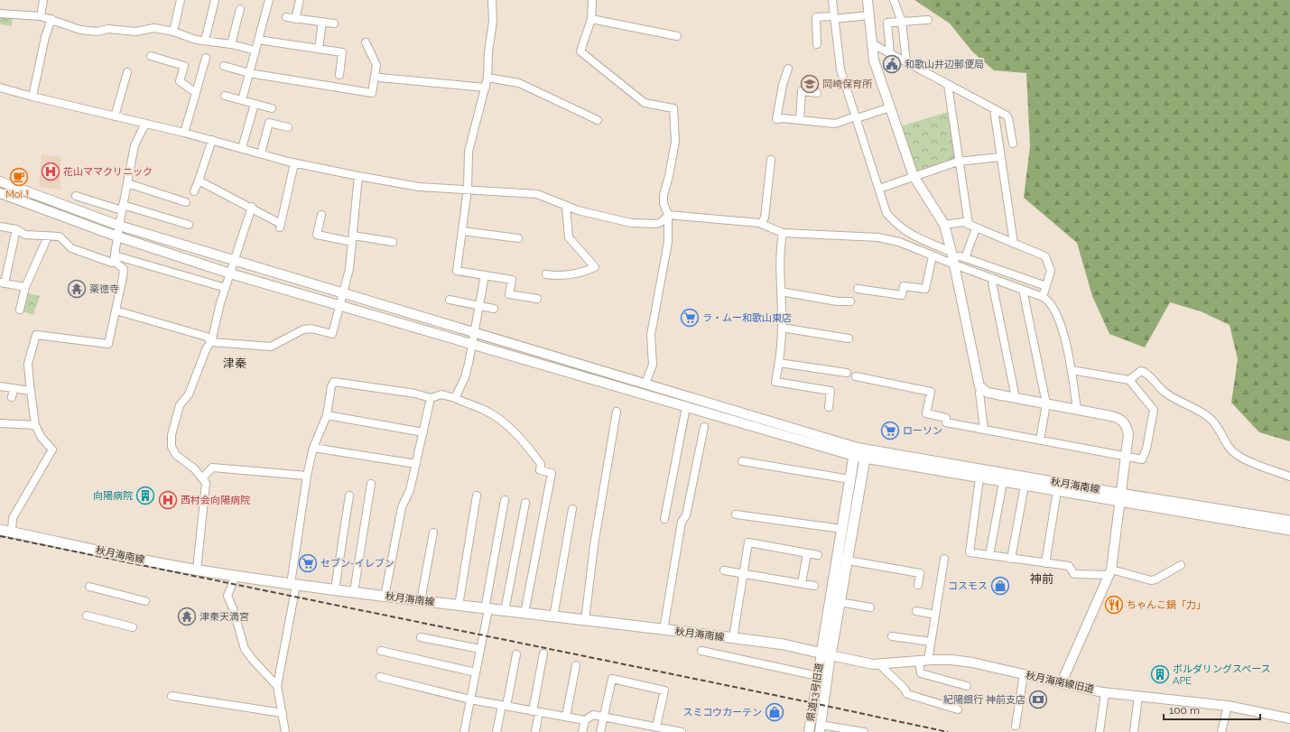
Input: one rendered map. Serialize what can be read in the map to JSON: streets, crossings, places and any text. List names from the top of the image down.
{
  "streets": {
    "main road": ["秋月海南線"],
    "street": ["秋月海南線旧道", "県道13号旧道"]
  },
  "crossings": [
    ["秋月海南線", "秋月海南線旧道"],
    ["秋月海南線", "県道13号旧道"],
    ["秋月海南線旧道", "県道13号旧道"]
  ],
  "districts": ["津秦", "神前"],
  "places": {
    "public building": ["和歌山井辺郵便局"],
    "school or university": ["岡崎保育所"],
    "hospital": ["花山ママクリニック", "西村会向陽病院"],
    "cafe": ["Moi！"],
    "temple": ["薬徳寺", "津秦天満宮"],
    "supermarket": ["ラ・ムー和歌山東店", "ローソン", "セブン-イレブン"],
    "building": ["向陽病院", "ボルダリングスペース APE"],
    "shop": ["コスモス", "スミコウカーテン"],
    "restaurant": ["ちゃんこ鍋「力」"],
    "bank": ["紀陽銀行 神前支店"]
  },
  "scale_bar": "100 m"
}
